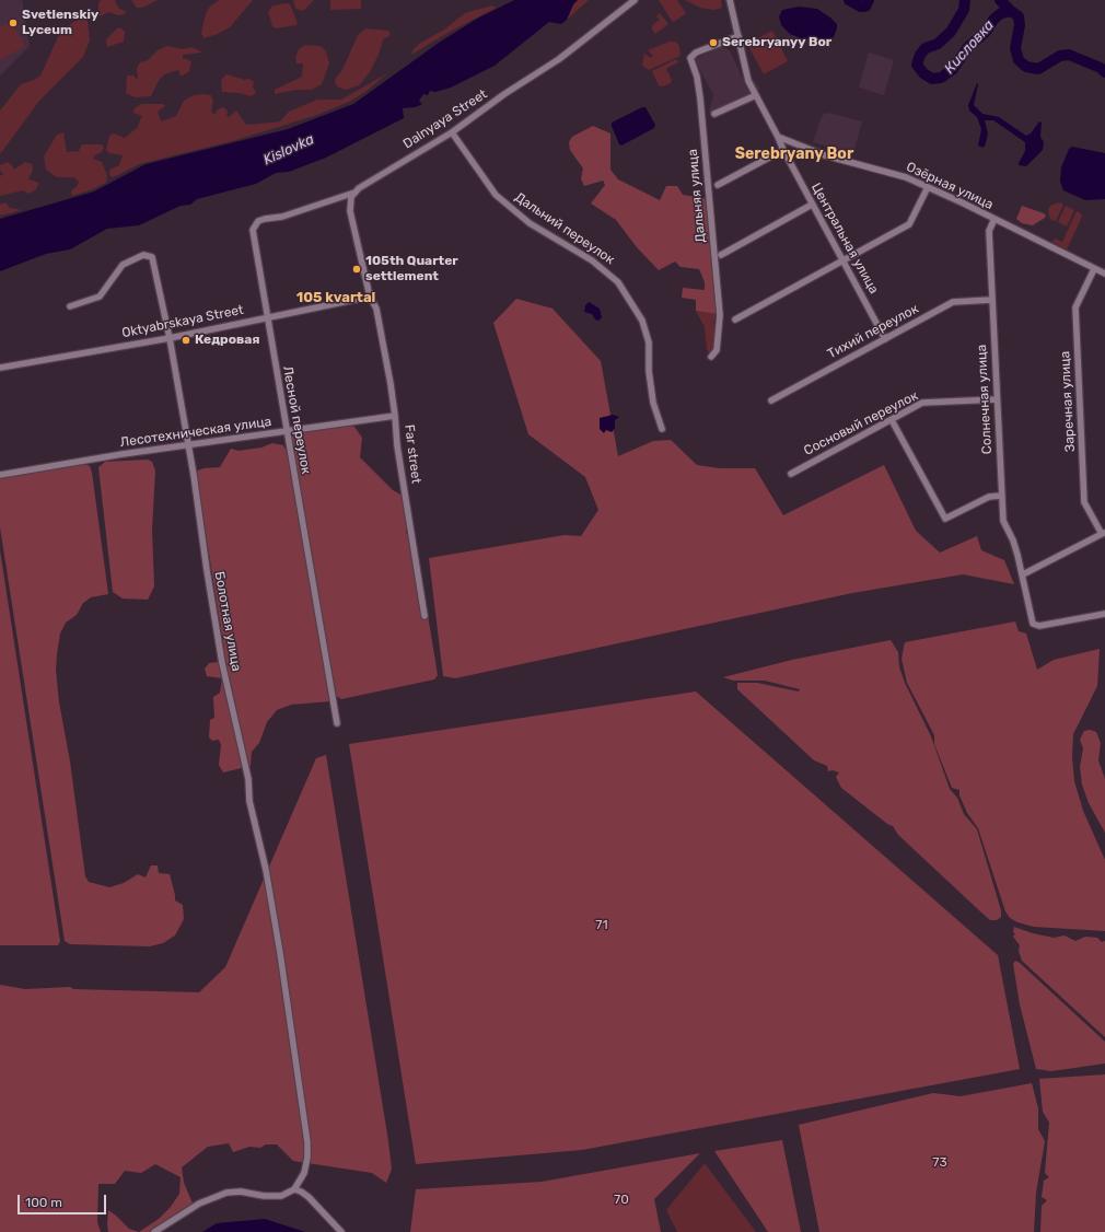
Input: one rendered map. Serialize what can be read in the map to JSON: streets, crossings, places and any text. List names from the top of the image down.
{
  "streets": {
    "street": [
      "Dalnyaya Street",
      "Озёрная улица",
      "Дальняя улица",
      "Дальний переулок",
      "Центральная улица",
      "Oktyabrskaya Street",
      "Тихий переулок",
      "Солнечная улица",
      "Заречная улица",
      "Лесной переулок",
      "Сосновый переулок",
      "Лесотехническая улица",
      "Far street",
      "Болотная улица"
    ]
  },
  "crossings": [
    ["Dalnyaya Street", "Дальний переулок"],
    ["Dalnyaya Street", "Лесной переулок"],
    ["Озёрная улица", "Центральная улица"],
    ["Озёрная улица", "Солнечная улица"],
    ["Озёрная улица", "Заречная улица"],
    ["Дальняя улица", "Центральная улица"],
    ["Центральная улица", "Тихий переулок"],
    ["Oktyabrskaya Street", "Лесной переулок"],
    ["Oktyabrskaya Street", "Far street"],
    ["Oktyabrskaya Street", "Болотная улица"],
    ["Тихий переулок", "Солнечная улица"],
    ["Солнечная улица", "Сосновый переулок"],
    ["Лесной переулок", "Лесотехническая улица"],
    ["Лесотехническая улица", "Far street"],
    ["Лесотехническая улица", "Болотная улица"]
  ],
  "districts": ["Serebryany Bor", "105 kvartal"],
  "water": ["Кисловка", "Kislovka"],
  "parks": ["71", "73", "70"],
  "places": [
    "Svetlenskiy Lyceum",
    "Serebryanyy Bor",
    "105th Quarter settlement",
    "Кедровая"
  ],
  "scale_bar": "100 m"
}
